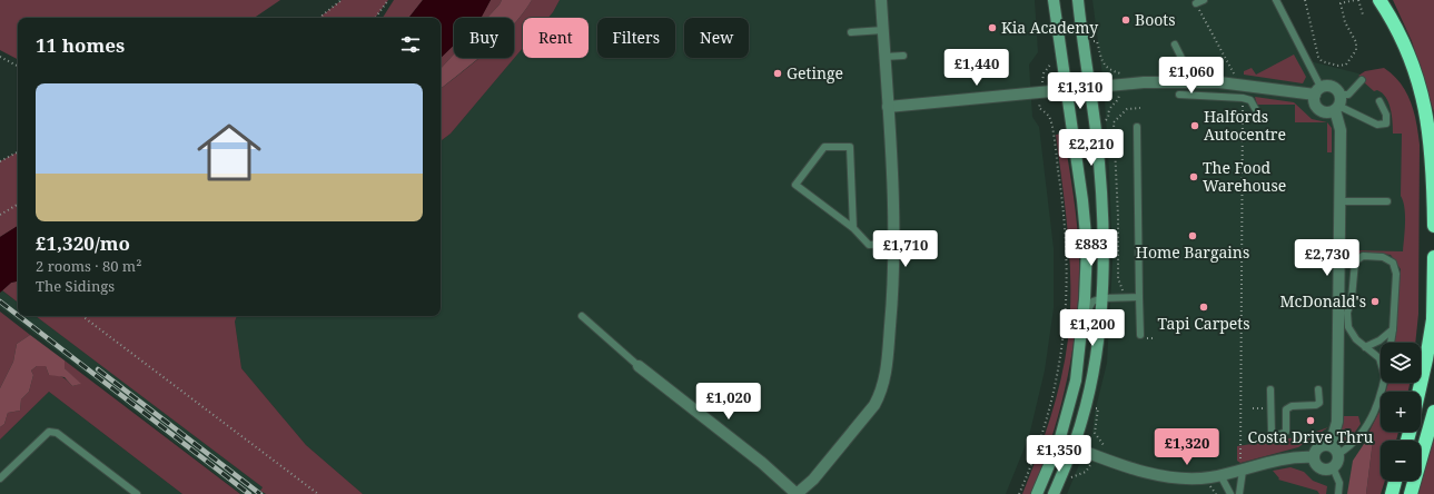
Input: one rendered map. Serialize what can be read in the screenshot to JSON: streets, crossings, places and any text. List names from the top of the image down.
{
  "places": [
    "Boots",
    "Kia Academy",
    "Getinge",
    "Halfords Autocentre",
    "The Food Warehouse",
    "Home Bargains",
    "McDonald's",
    "Tapi Carpets",
    "Costa Drive Thru"
  ],
  "page": {
    "chip": [
      "Buy",
      "Rent",
      "Filters",
      "New"
    ],
    "heading": "11 homes",
    "price": [
      "£1,440",
      "£1,060",
      "£1,310",
      "£2,210",
      "£883",
      "£1,710",
      "£2,730",
      "£1,200",
      "£1,020",
      "£1,320",
      "£1,350"
    ],
    "list": [
      {
        "name": "£1,320/mo",
        "note": "2 rooms · 80 m² · The Sidings"
      }
    ],
    "map_buttons": ["+", "−"]
  }
}
